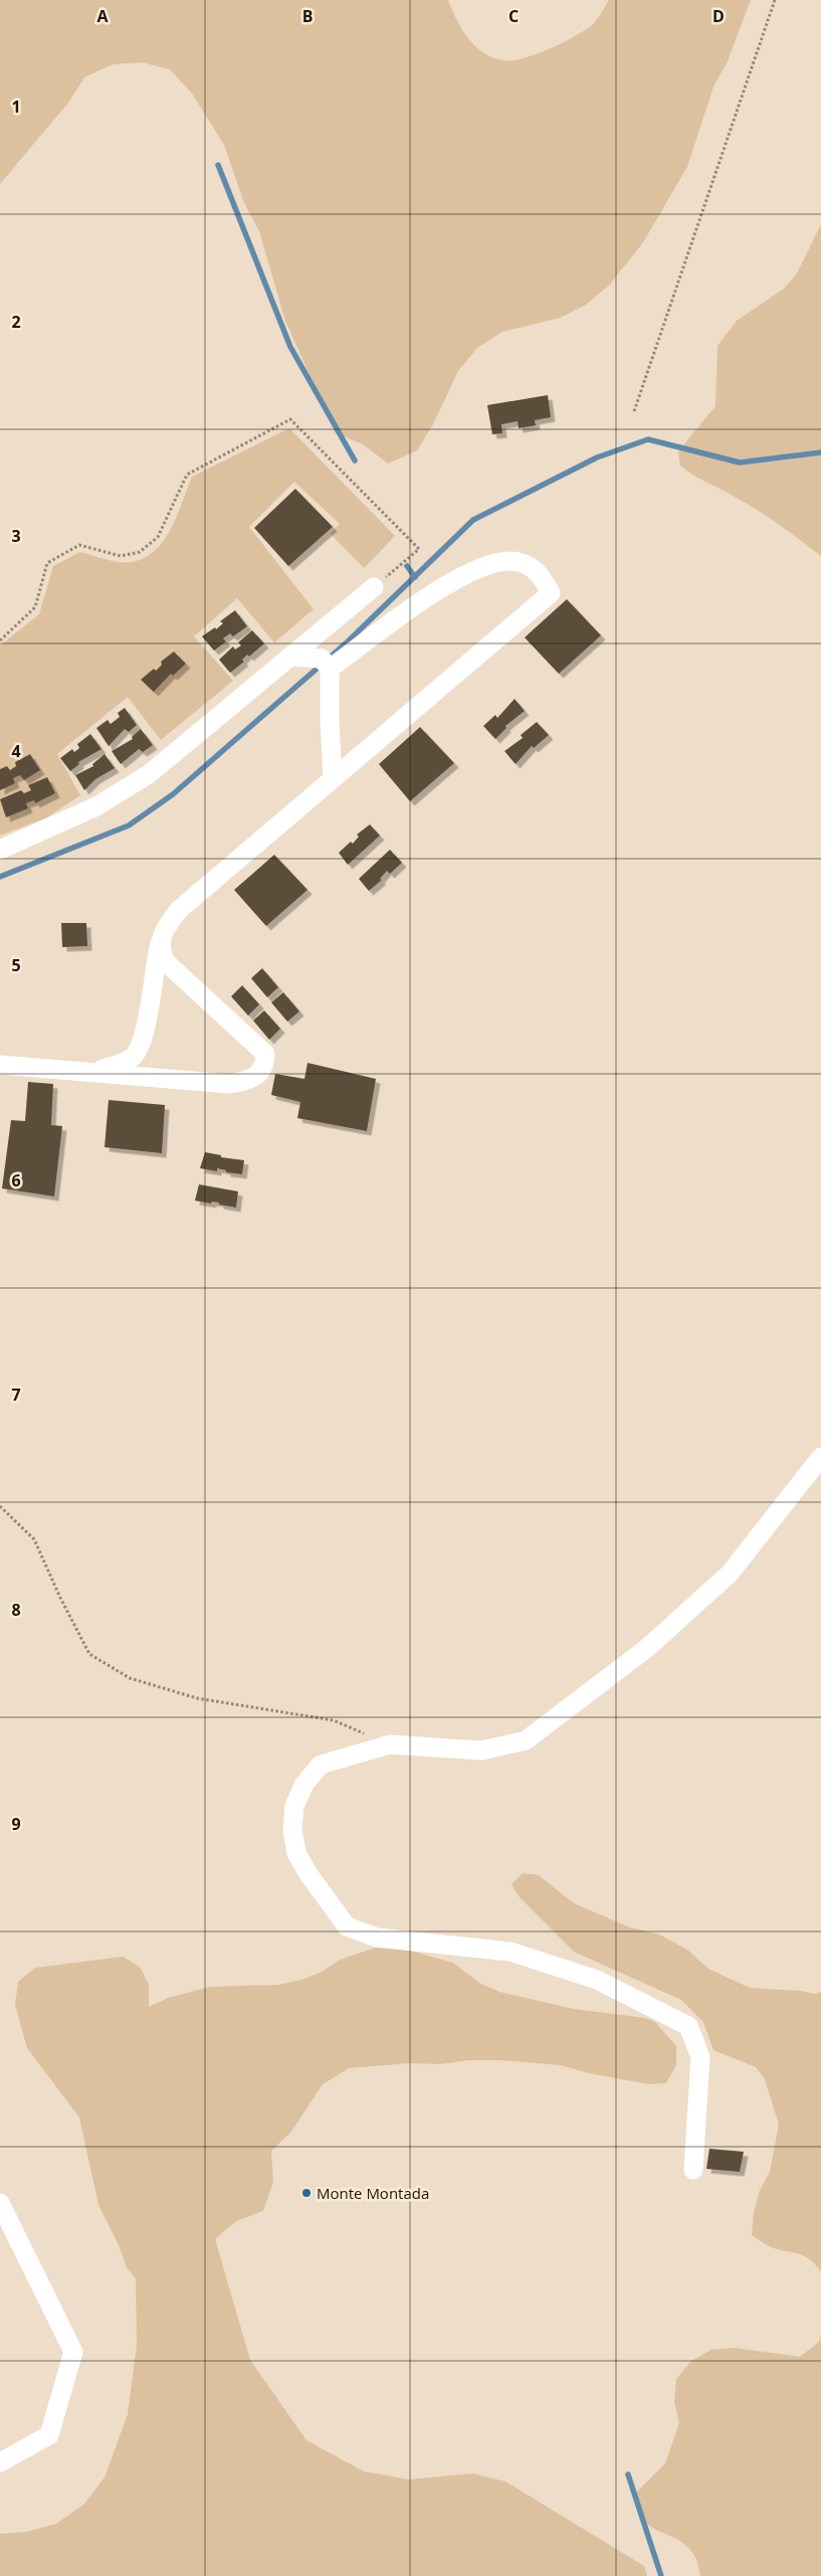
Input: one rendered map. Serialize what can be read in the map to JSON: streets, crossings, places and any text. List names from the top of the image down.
{
  "places": ["Monte Montada"],
  "grid": {
    "columns": [
      "A",
      "B",
      "C",
      "D"
    ],
    "rows": [
      "1",
      "2",
      "3",
      "4",
      "5",
      "6",
      "7",
      "8",
      "9"
    ]
  }
}
